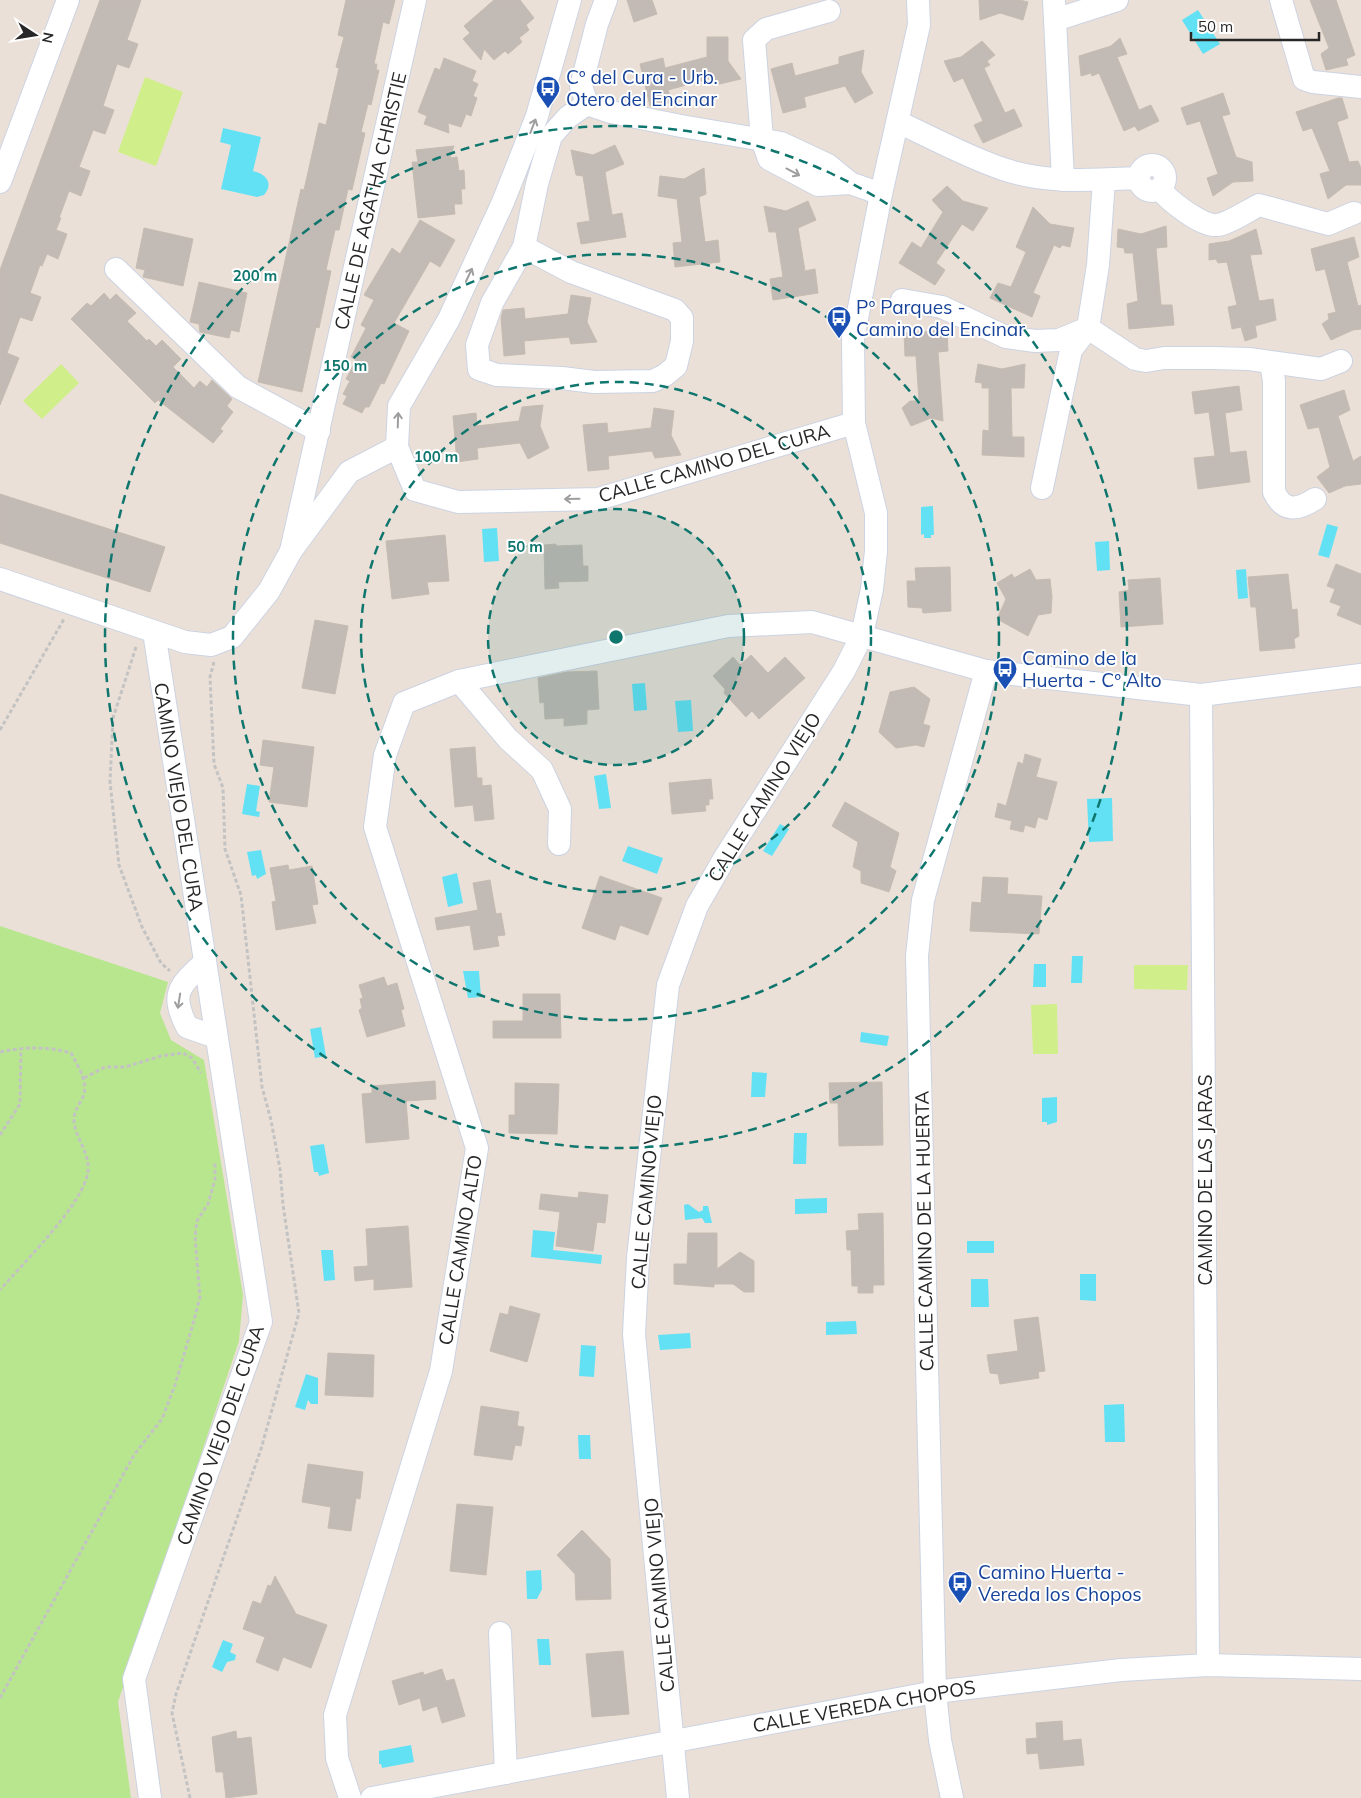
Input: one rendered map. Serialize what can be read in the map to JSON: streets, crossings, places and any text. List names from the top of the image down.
{
  "streets": {
    "street": [
      "CALLE DE AGATHA CHRISTIE",
      "CALLE CAMINO DEL CURA",
      "CAMINO VIEJO DEL CURA",
      "CALLE CAMINO VIEJO",
      "CAMINO DE LAS JARAS",
      "CALLE CAMINO DE LA HUERTA",
      "CALLE CAMINO ALTO",
      "CALLE VEREDA CHOPOS"
    ]
  },
  "crossings": [
    ["CALLE DE AGATHA CHRISTIE", "CALLE CAMINO DEL CURA"],
    ["CALLE DE AGATHA CHRISTIE", "CAMINO VIEJO DEL CURA"],
    ["CALLE CAMINO DEL CURA", "CALLE CAMINO VIEJO"],
    ["CALLE CAMINO VIEJO", "CALLE CAMINO ALTO"],
    ["CALLE CAMINO VIEJO", "CALLE VEREDA CHOPOS"],
    ["CAMINO DE LAS JARAS", "CALLE CAMINO ALTO"],
    ["CAMINO DE LAS JARAS", "CALLE VEREDA CHOPOS"],
    ["CALLE CAMINO DE LA HUERTA", "CALLE CAMINO ALTO"],
    ["CALLE CAMINO DE LA HUERTA", "CALLE VEREDA CHOPOS"]
  ],
  "places": {
    "bus stop": [
      "Cº del Cura - Urb. Otero del Encinar",
      "Pº Parques - Camino del Encinar",
      "Camino de la Huerta - Cº Alto",
      "Camino Huerta - Vereda los Chopos"
    ]
  },
  "scale_bar": "50 m",
  "north": "right",
  "rings": [
    "200 m",
    "150 m",
    "100 m",
    "50 m"
  ]
}
